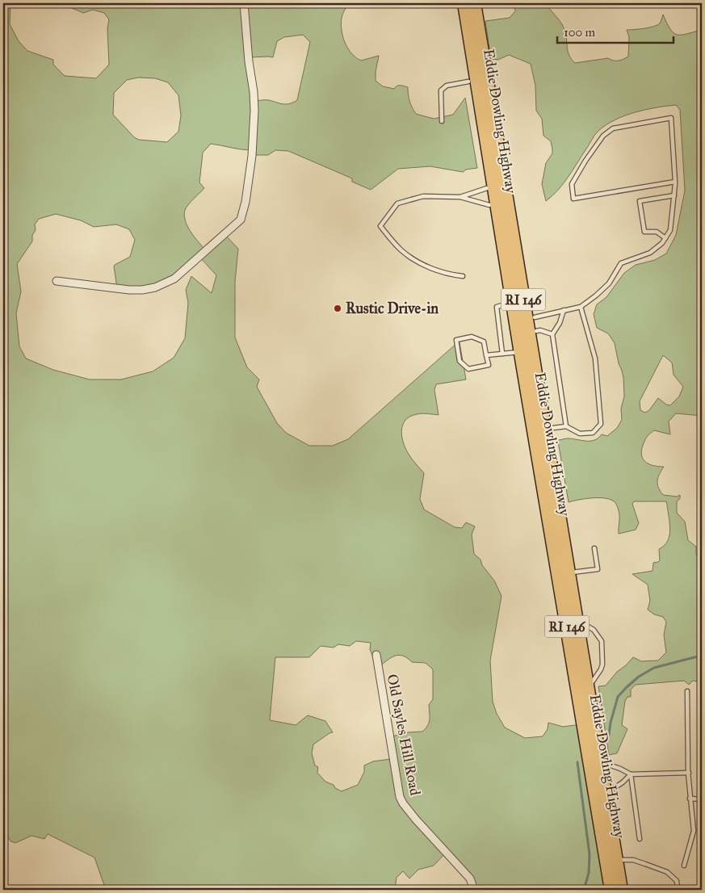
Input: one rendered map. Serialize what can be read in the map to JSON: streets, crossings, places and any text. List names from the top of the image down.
{
  "streets": {
    "highway": ["Eddie Dowling Highway", "RI 146"],
    "street": ["Old Sayles Hill Road"]
  },
  "places": ["Rustic Drive-in"],
  "scale_bar": "100 m"
}
